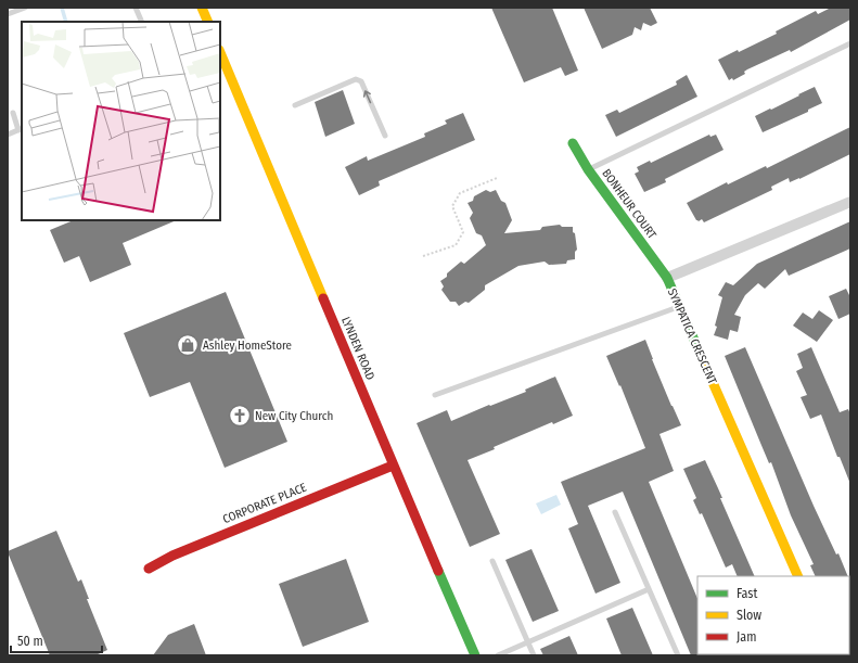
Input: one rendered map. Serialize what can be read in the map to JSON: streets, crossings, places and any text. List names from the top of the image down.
{
  "streets": {
    "street": [
      "BONHEUR COURT",
      "SYMPATICA CRESCENT",
      "LYNDEN ROAD",
      "CORPORATE PLACE"
    ]
  },
  "crossings": [
    ["BONHEUR COURT", "SYMPATICA CRESCENT"],
    ["LYNDEN ROAD", "CORPORATE PLACE"]
  ],
  "places": {
    "shop": ["Ashley HomeStore"],
    "church": ["New City Church"]
  },
  "legend": ["Fast", "Slow", "Jam"],
  "scale_bar": "50 m"
}
